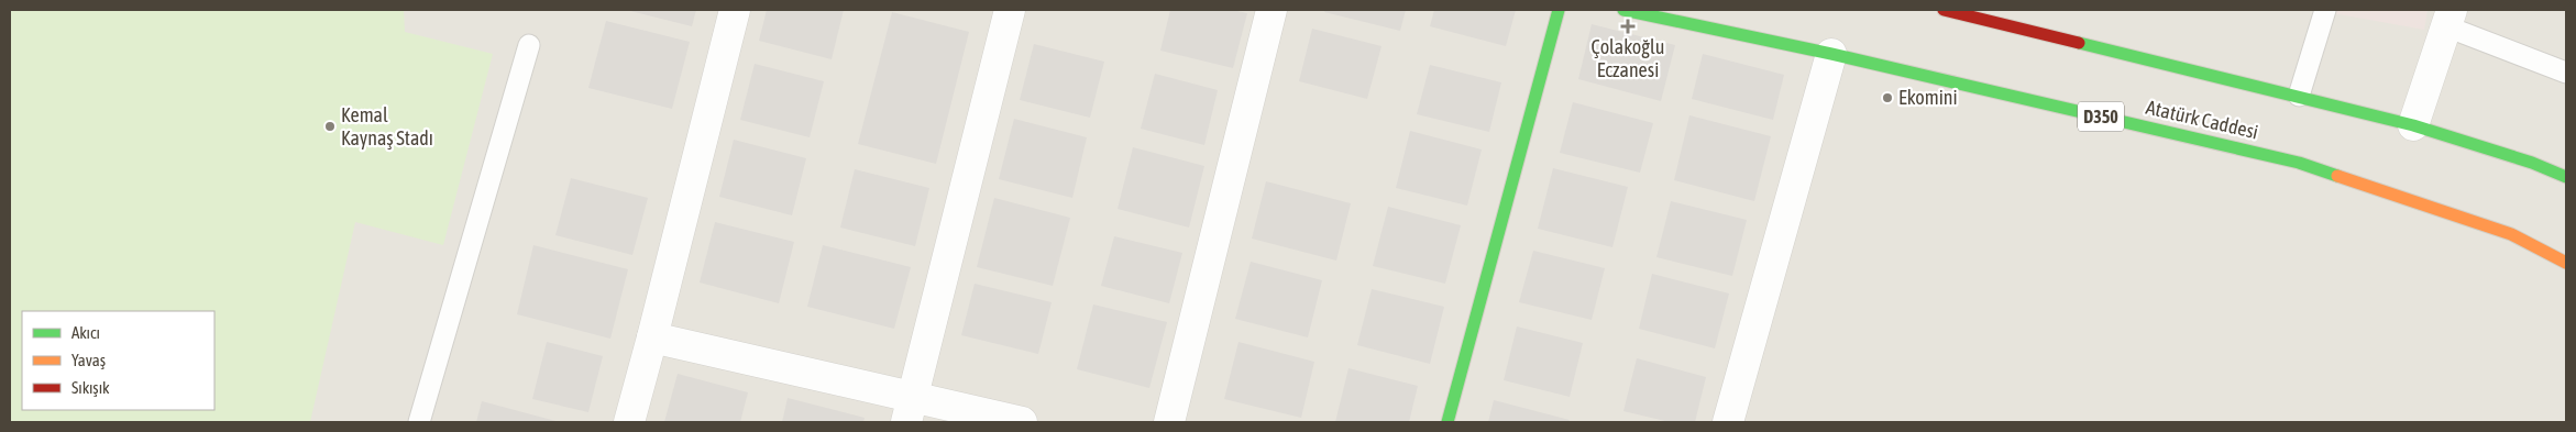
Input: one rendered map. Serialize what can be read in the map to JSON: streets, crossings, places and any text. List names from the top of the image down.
{
  "streets": {
    "main road": ["D350", "Atatürk Caddesi"]
  },
  "places": {
    "health": ["Çolakoğlu Eczanesi"],
    "other": ["Ekomini", "Kemal Kaynaş Stadı"]
  },
  "legend": ["Akıcı", "Yavaş", "Sıkışık"]
}
